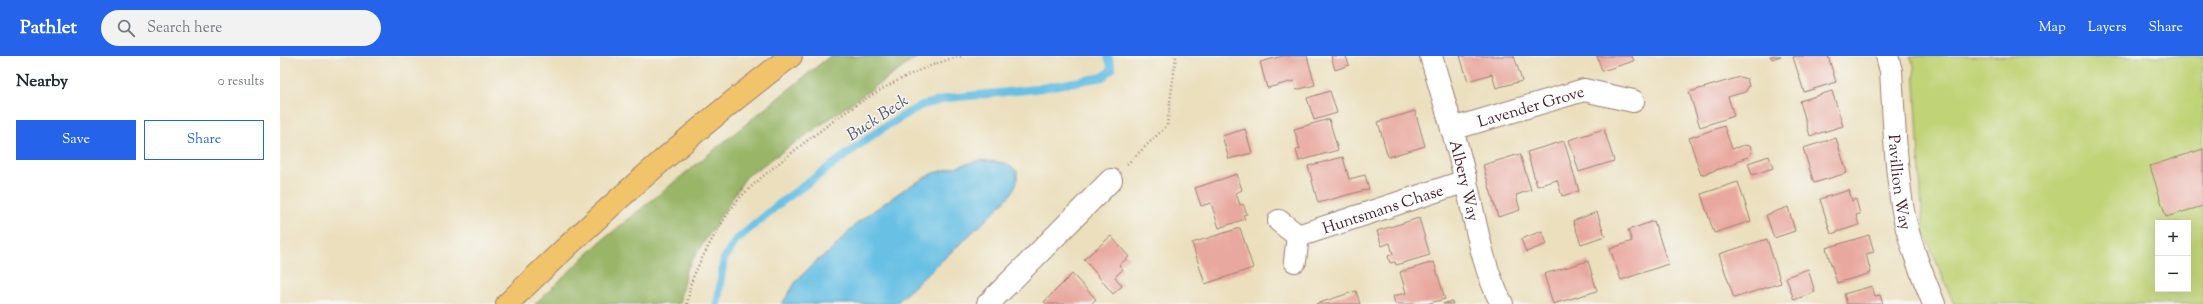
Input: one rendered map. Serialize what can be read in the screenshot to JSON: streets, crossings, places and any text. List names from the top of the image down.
{
  "streets": {
    "street": [
      "Lavender Grove",
      "Albery Way",
      "Pavillion Way",
      "Huntsmans Chase"
    ]
  },
  "crossings": [
    ["Lavender Grove", "Albery Way"],
    ["Albery Way", "Huntsmans Chase"]
  ],
  "water": ["Buck Beck"],
  "page": {
    "header": "Pathlet",
    "search": "Search here",
    "nav": ["Map", "Layers", "Share"],
    "heading": ["Nearby", "0 results"],
    "buttons": ["Save", "Share"],
    "map_buttons": ["+", "−"]
  }
}
